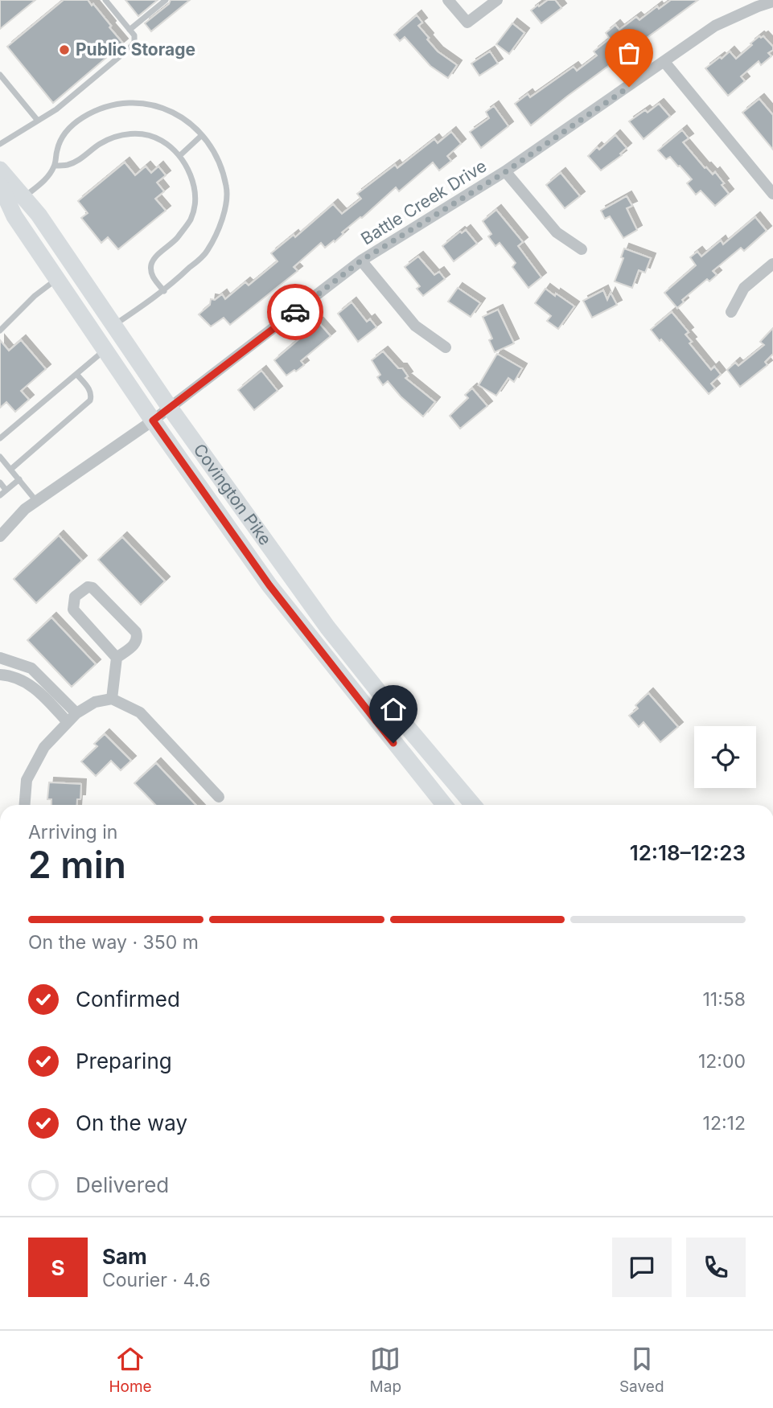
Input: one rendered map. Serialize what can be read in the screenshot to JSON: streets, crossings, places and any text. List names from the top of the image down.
{
  "streets": {
    "main road": ["Covington Pike"],
    "street": ["Battle Creek Drive"]
  },
  "crossings": [
    ["Battle Creek Drive", "Covington Pike"]
  ],
  "places": ["Public Storage"],
  "page": {
    "heading": ["2 min", "Arriving in", "12:18–12:23"],
    "panel": ["Sam", "Courier · 4.6"],
    "bar": "On the way · 350 m",
    "list": [
      ["Confirmed", "11:58"],
      ["Preparing", "12:00"],
      ["On the way", "12:12"],
      "Delivered"
    ],
    "round": "S",
    "tabs": ["Home", "Map", "Saved"]
  }
}
